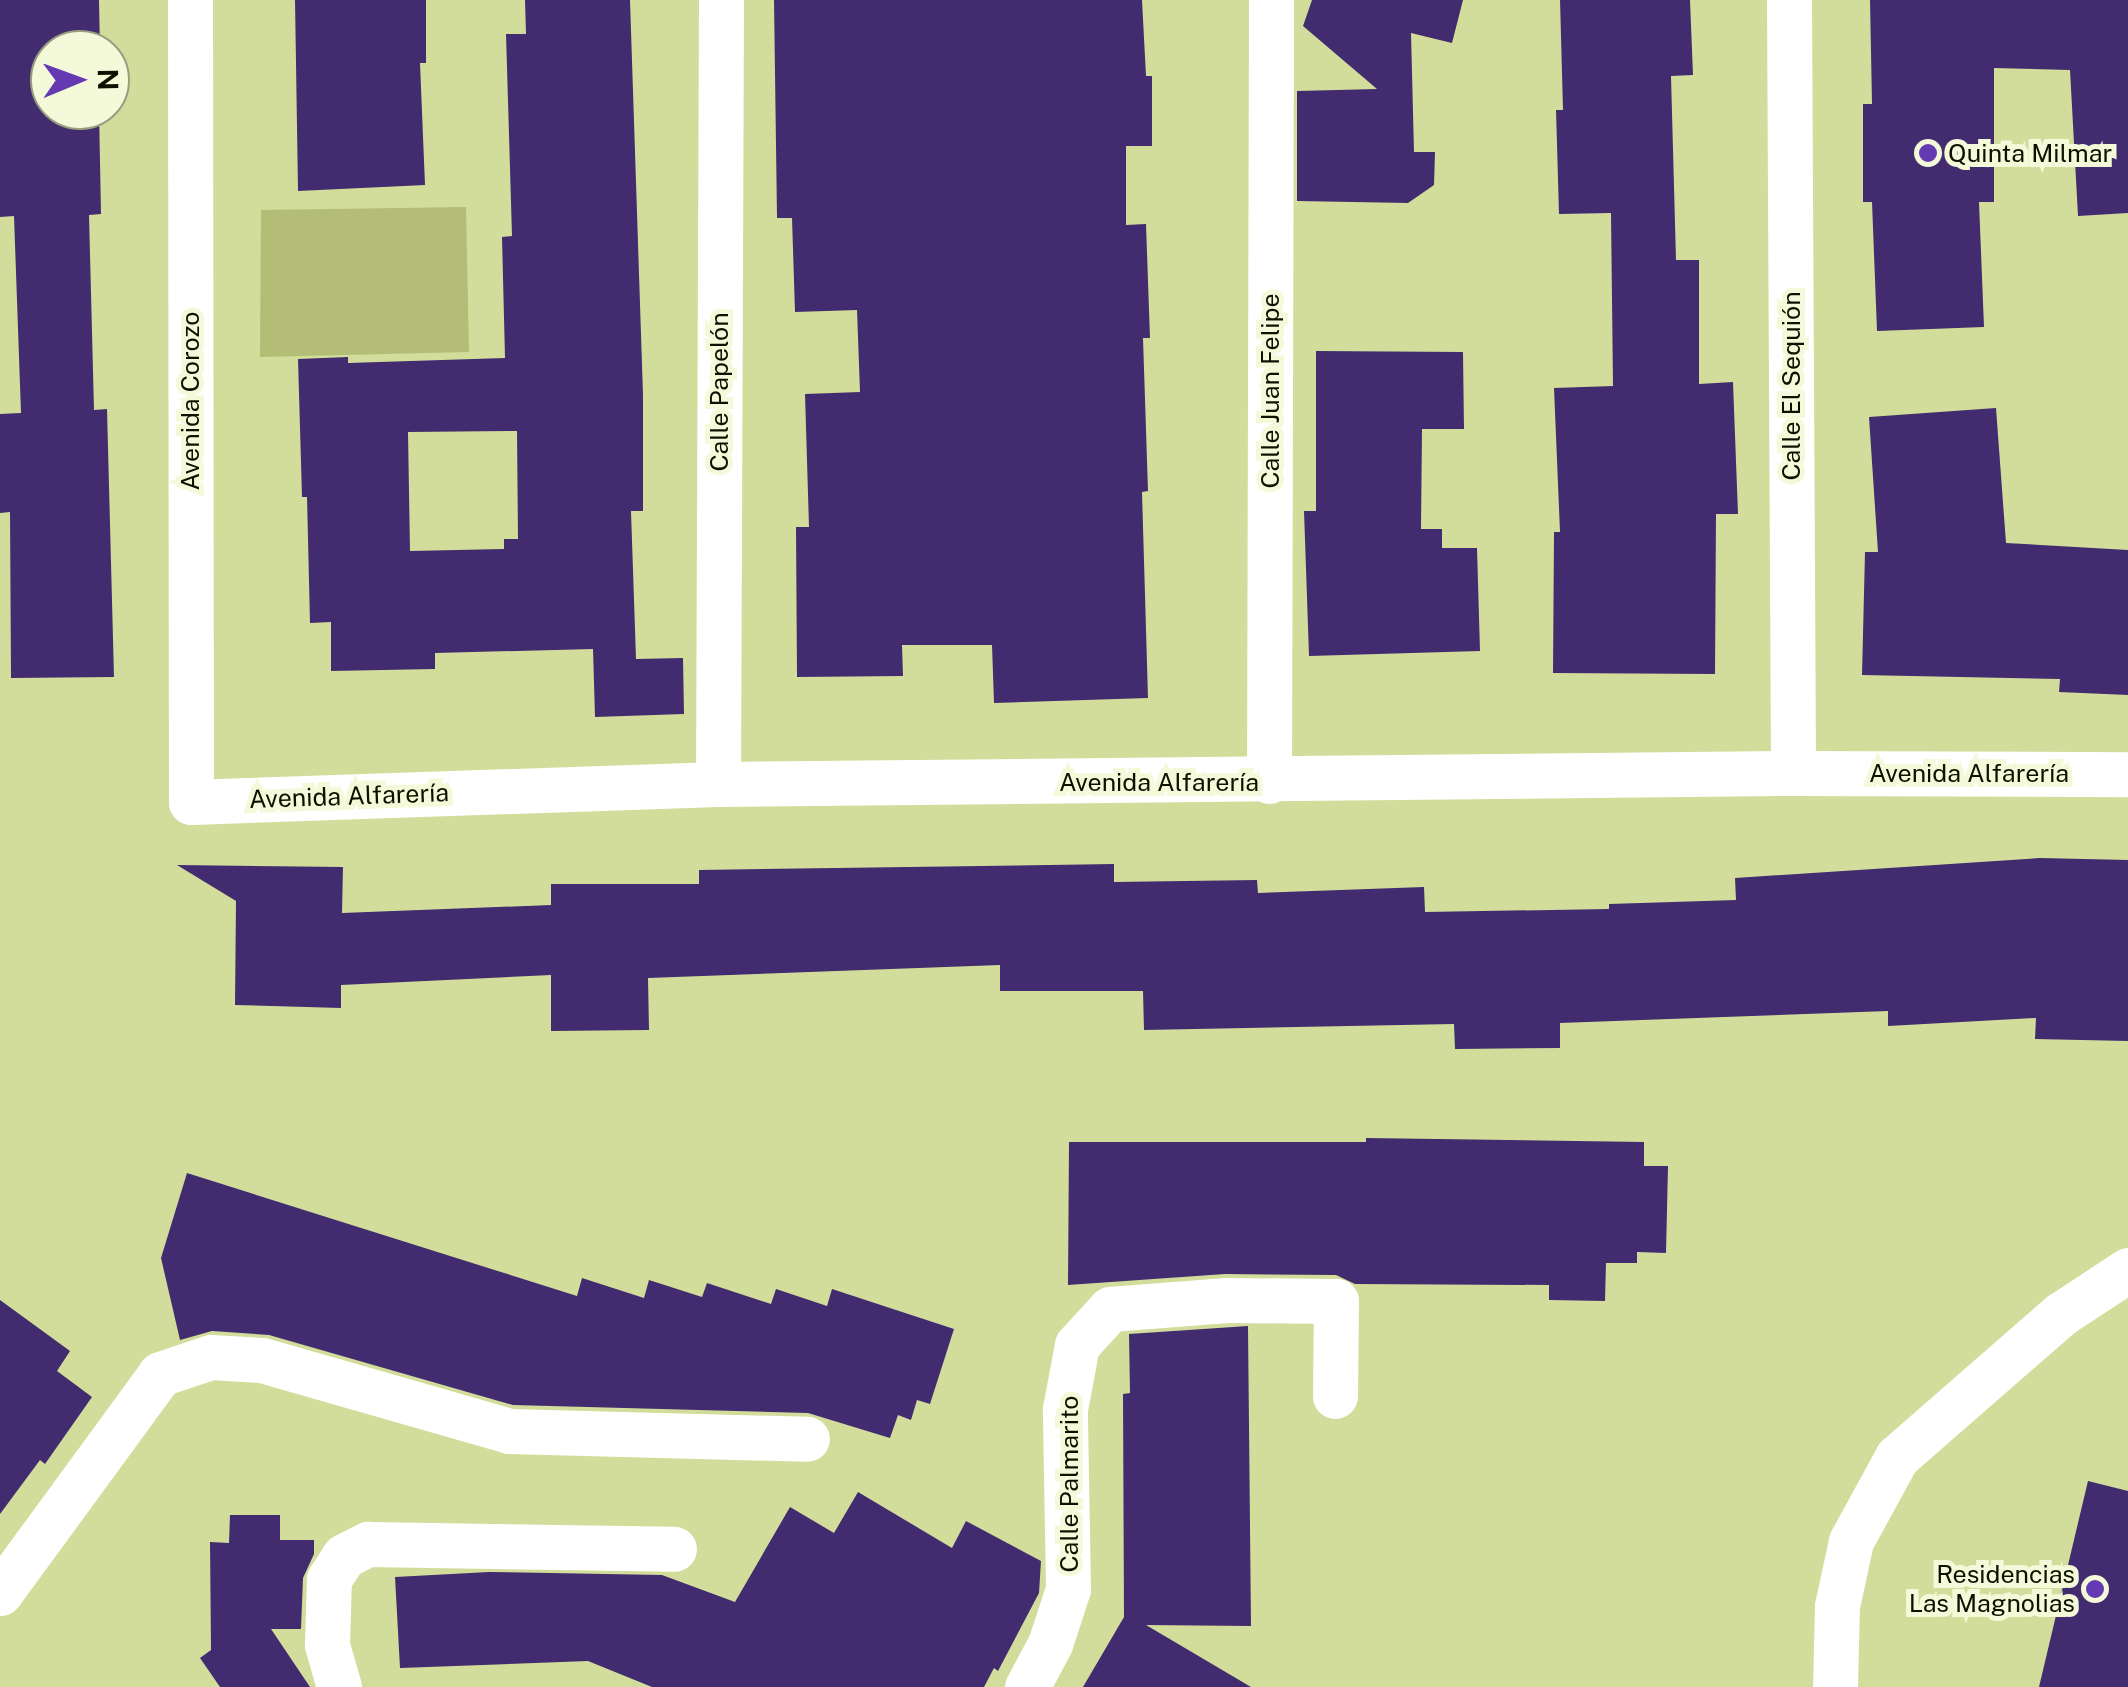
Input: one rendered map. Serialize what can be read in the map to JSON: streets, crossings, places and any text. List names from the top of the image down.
{
  "streets": {
    "street": [
      "Calle El Sequión",
      "Calle Juan Felipe",
      "Calle Papelón",
      "Avenida Corozo",
      "Avenida Alfarería",
      "Calle Palmarito"
    ]
  },
  "crossings": [
    ["Calle El Sequión", "Avenida Alfarería"],
    ["Calle Juan Felipe", "Avenida Alfarería"],
    ["Calle Papelón", "Avenida Alfarería"],
    ["Avenida Corozo", "Avenida Alfarería"]
  ],
  "places": ["Quinta Milmar", "Residencias Las Magnolias"],
  "north": "right"
}
